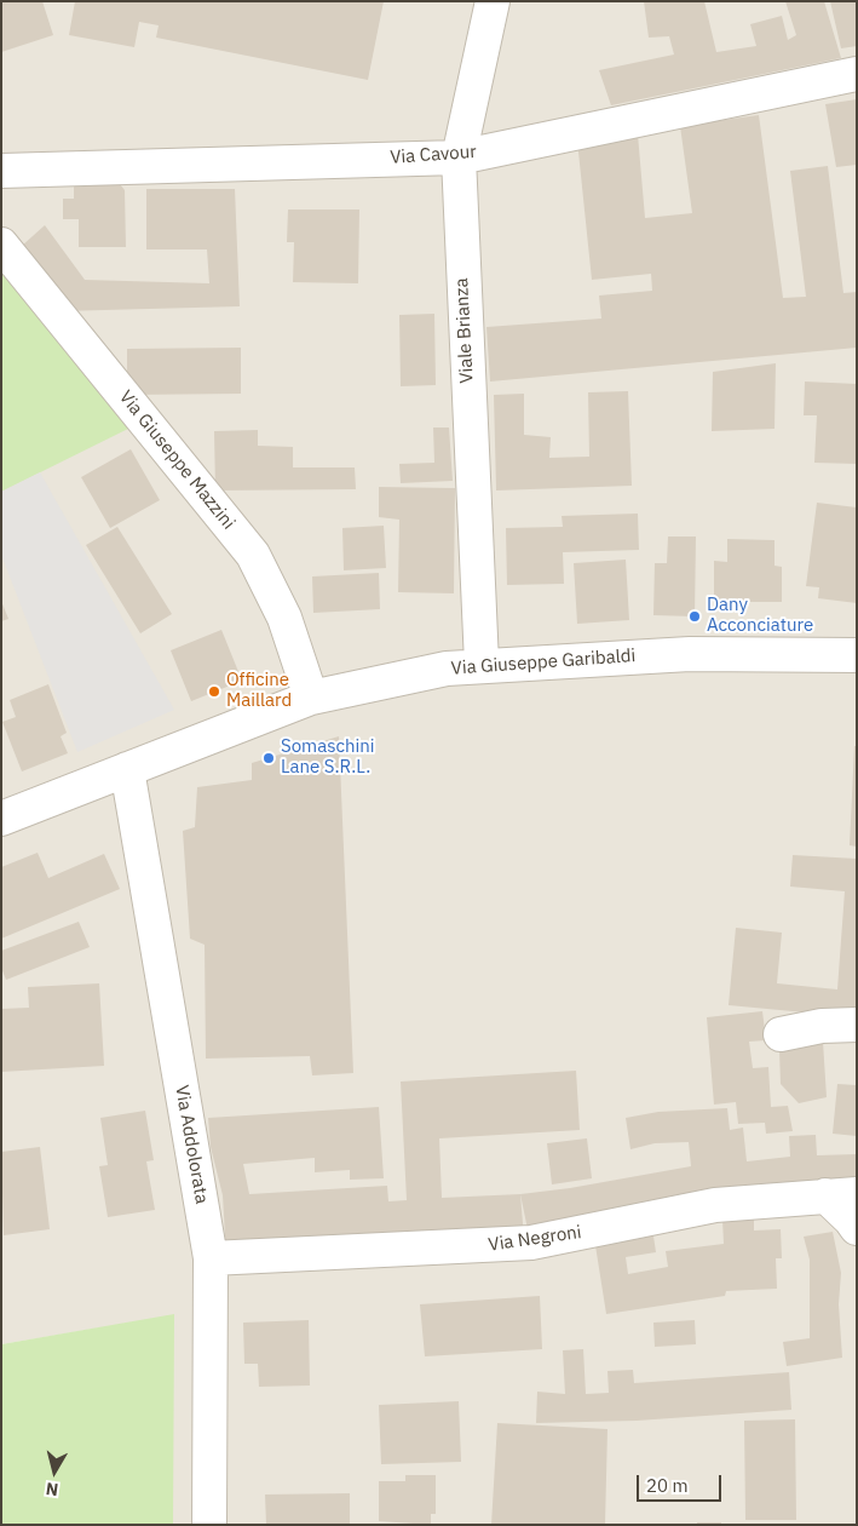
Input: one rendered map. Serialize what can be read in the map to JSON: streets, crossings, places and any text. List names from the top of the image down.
{
  "streets": {
    "street": [
      "Via Cavour",
      "Viale Brianza",
      "Via Giuseppe Mazzini",
      "Via Giuseppe Garibaldi",
      "Via Addolorata",
      "Via Negroni"
    ]
  },
  "crossings": [
    ["Via Cavour", "Viale Brianza"],
    ["Viale Brianza", "Via Giuseppe Garibaldi"],
    ["Via Giuseppe Mazzini", "Via Giuseppe Garibaldi"],
    ["Via Giuseppe Garibaldi", "Via Addolorata"],
    ["Via Addolorata", "Via Negroni"]
  ],
  "places": ["Dany Acconciature", "Officine Maillard", "Somaschini Lane S.R.L."],
  "scale_bar": "20 m",
  "north": "bottom"
}
